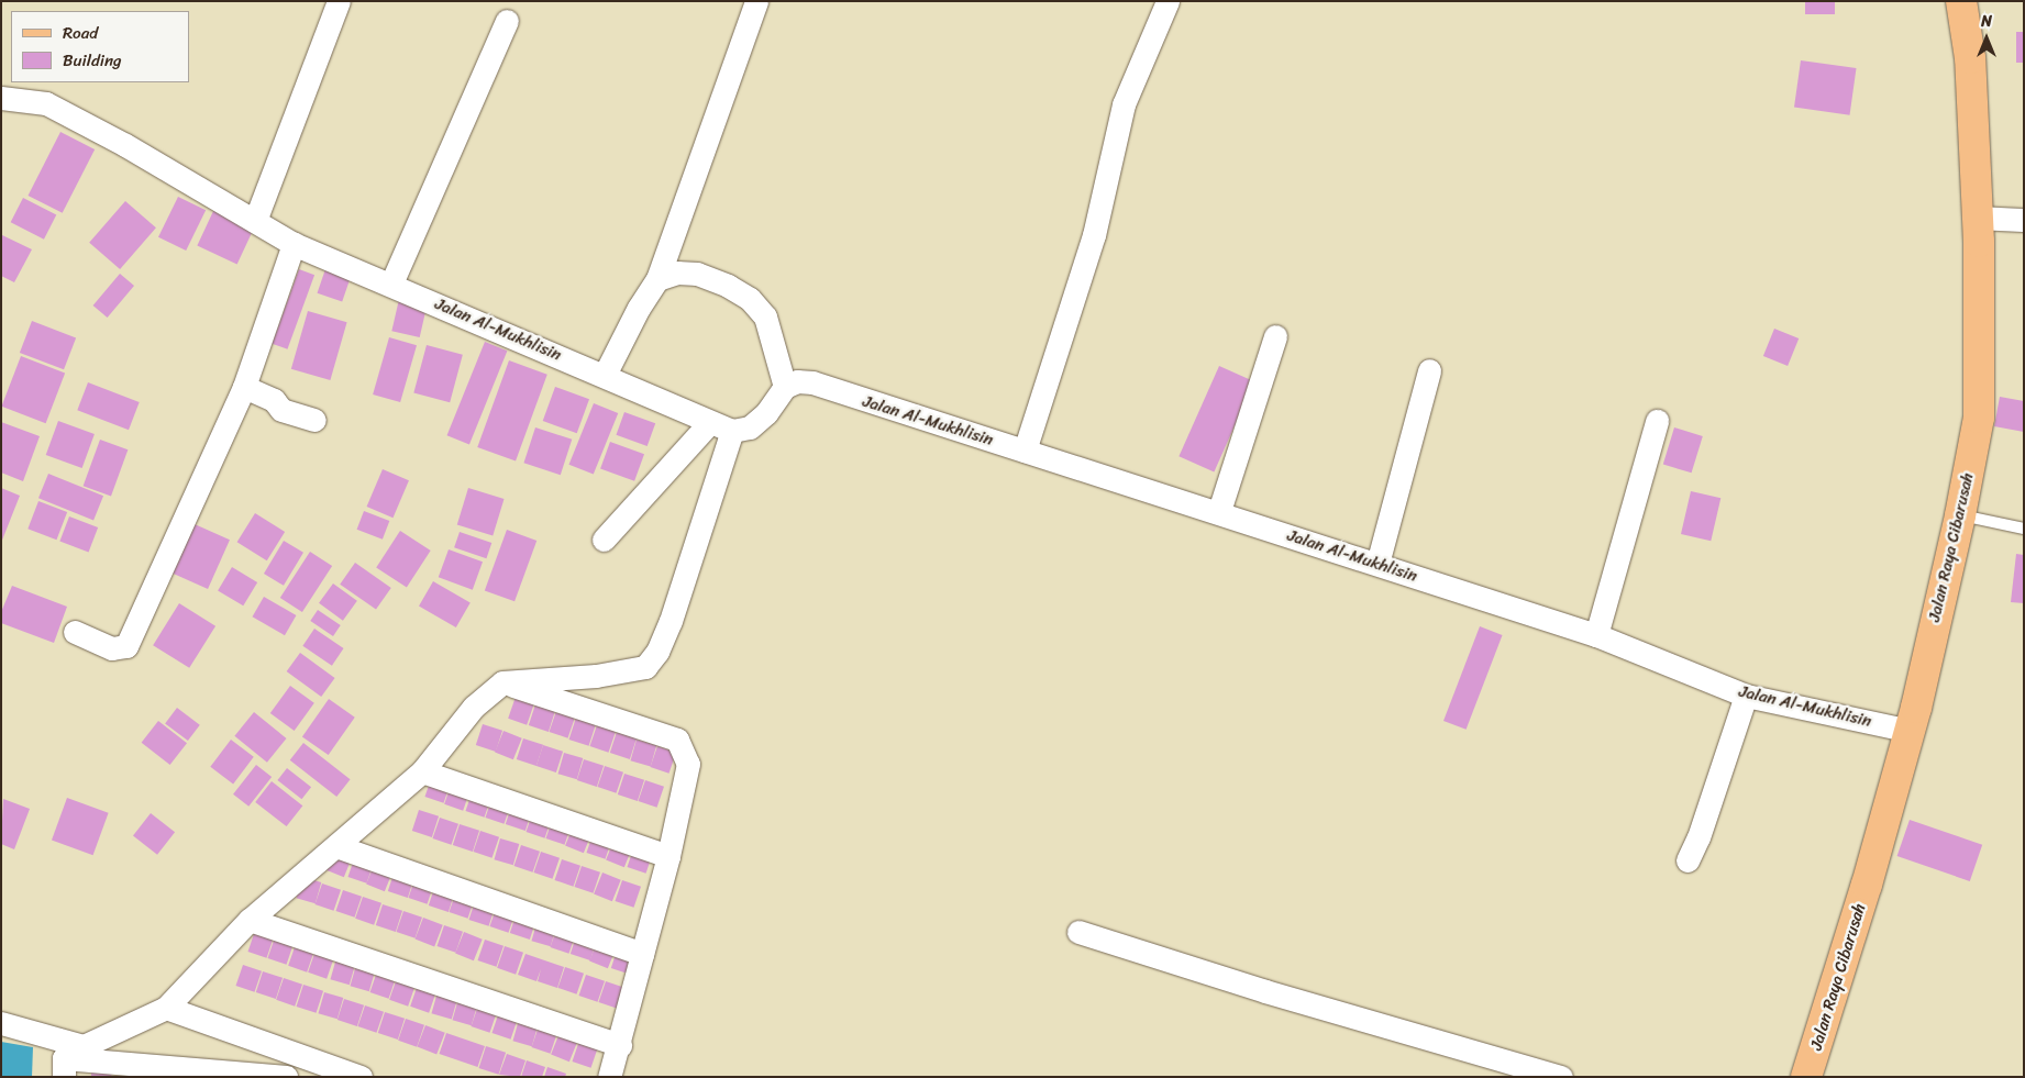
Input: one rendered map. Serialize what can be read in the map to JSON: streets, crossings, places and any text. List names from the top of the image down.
{
  "streets": {
    "main road": ["Jalan Raya Cibarusah"],
    "street": ["Jalan Al-Mukhlisin"]
  },
  "crossings": [
    ["Jalan Al-Mukhlisin", "Jalan Raya Cibarusah"]
  ],
  "legend": ["Road", "Building"],
  "north": "top"
}
